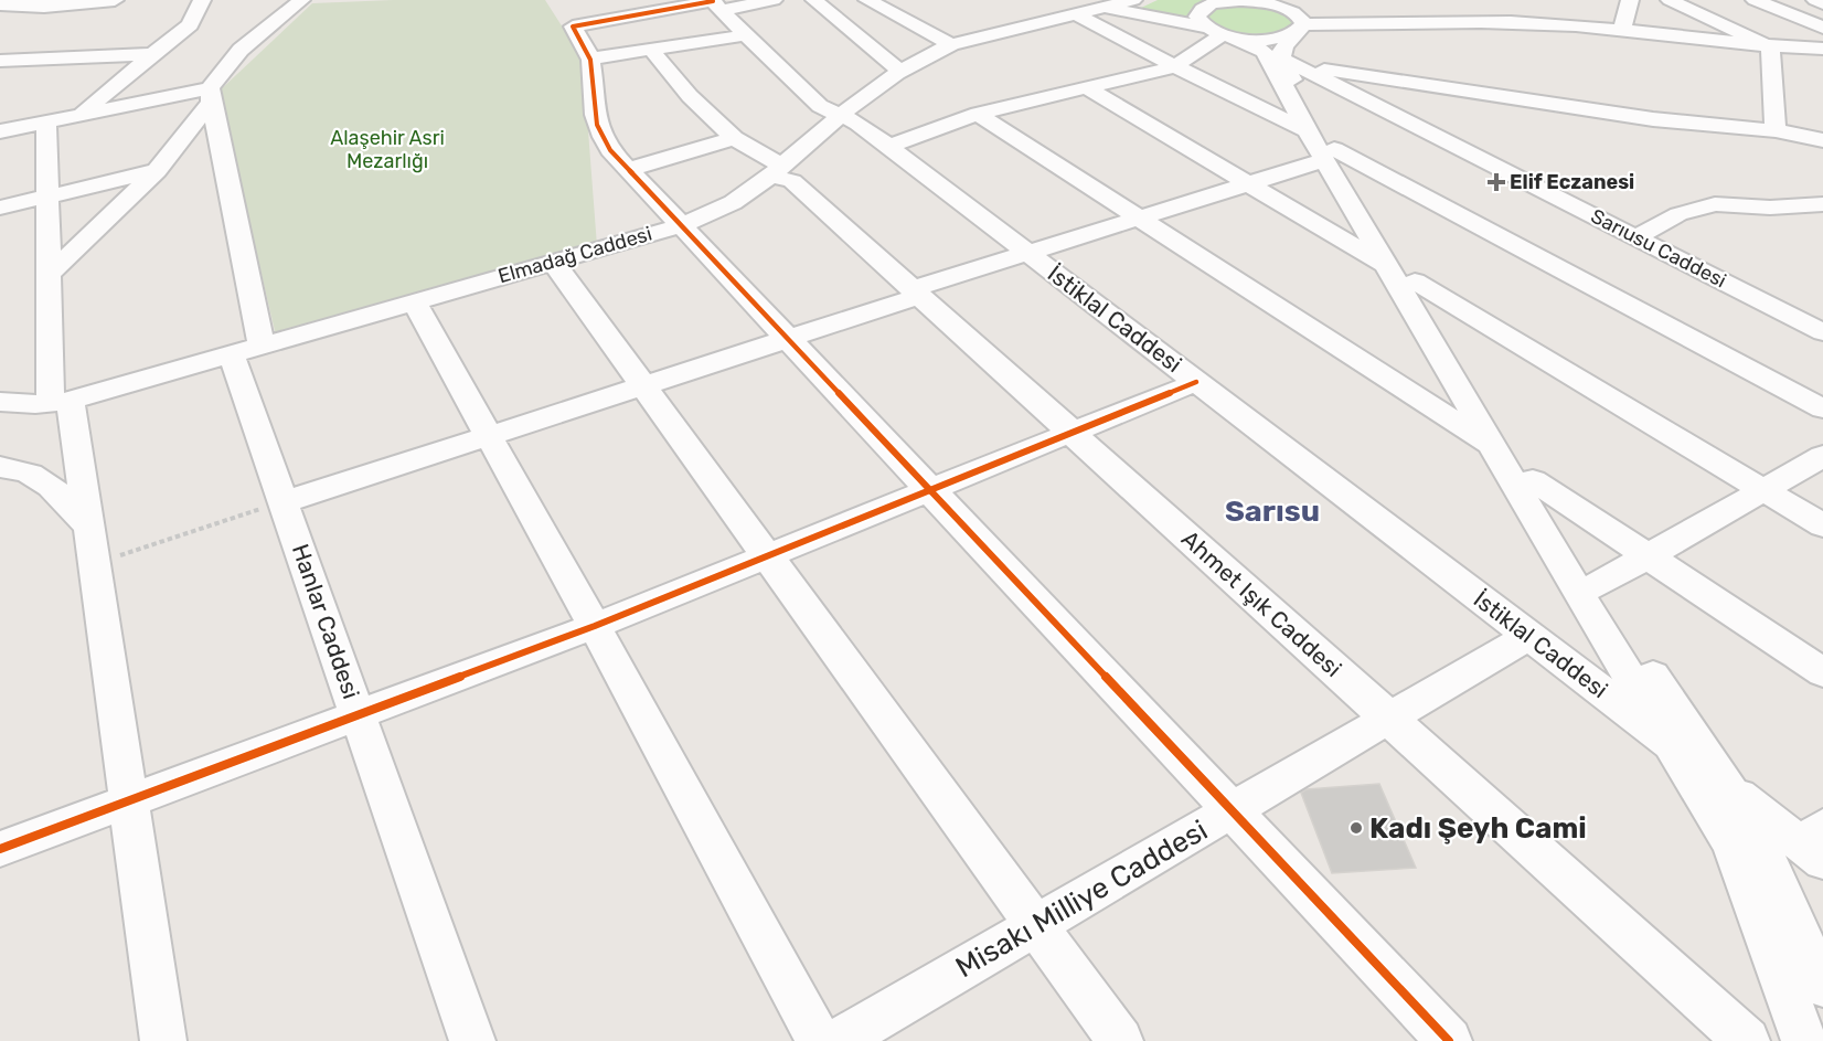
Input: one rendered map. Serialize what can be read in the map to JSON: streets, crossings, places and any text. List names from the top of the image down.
{
  "streets": {
    "street": [
      "Sarıusu Caddesi",
      "Elmadağ Caddesi",
      "İstiklal Caddesi",
      "Ahmet Işık Caddesi",
      "Hanlar Caddesi",
      "Misakı Milliye Caddesi"
    ]
  },
  "crossings": [
    ["Elmadağ Caddesi", "İstiklal Caddesi"],
    ["Elmadağ Caddesi", "Ahmet Işık Caddesi"],
    ["Elmadağ Caddesi", "Hanlar Caddesi"],
    ["İstiklal Caddesi", "Misakı Milliye Caddesi"],
    ["Ahmet Işık Caddesi", "Misakı Milliye Caddesi"]
  ],
  "districts": ["Sarısu"],
  "parks": ["Alaşehir Asri Mezarlığı"],
  "places": {
    "health": ["Elif Eczanesi"],
    "other": ["Kadı Şeyh Cami"]
  }
}
